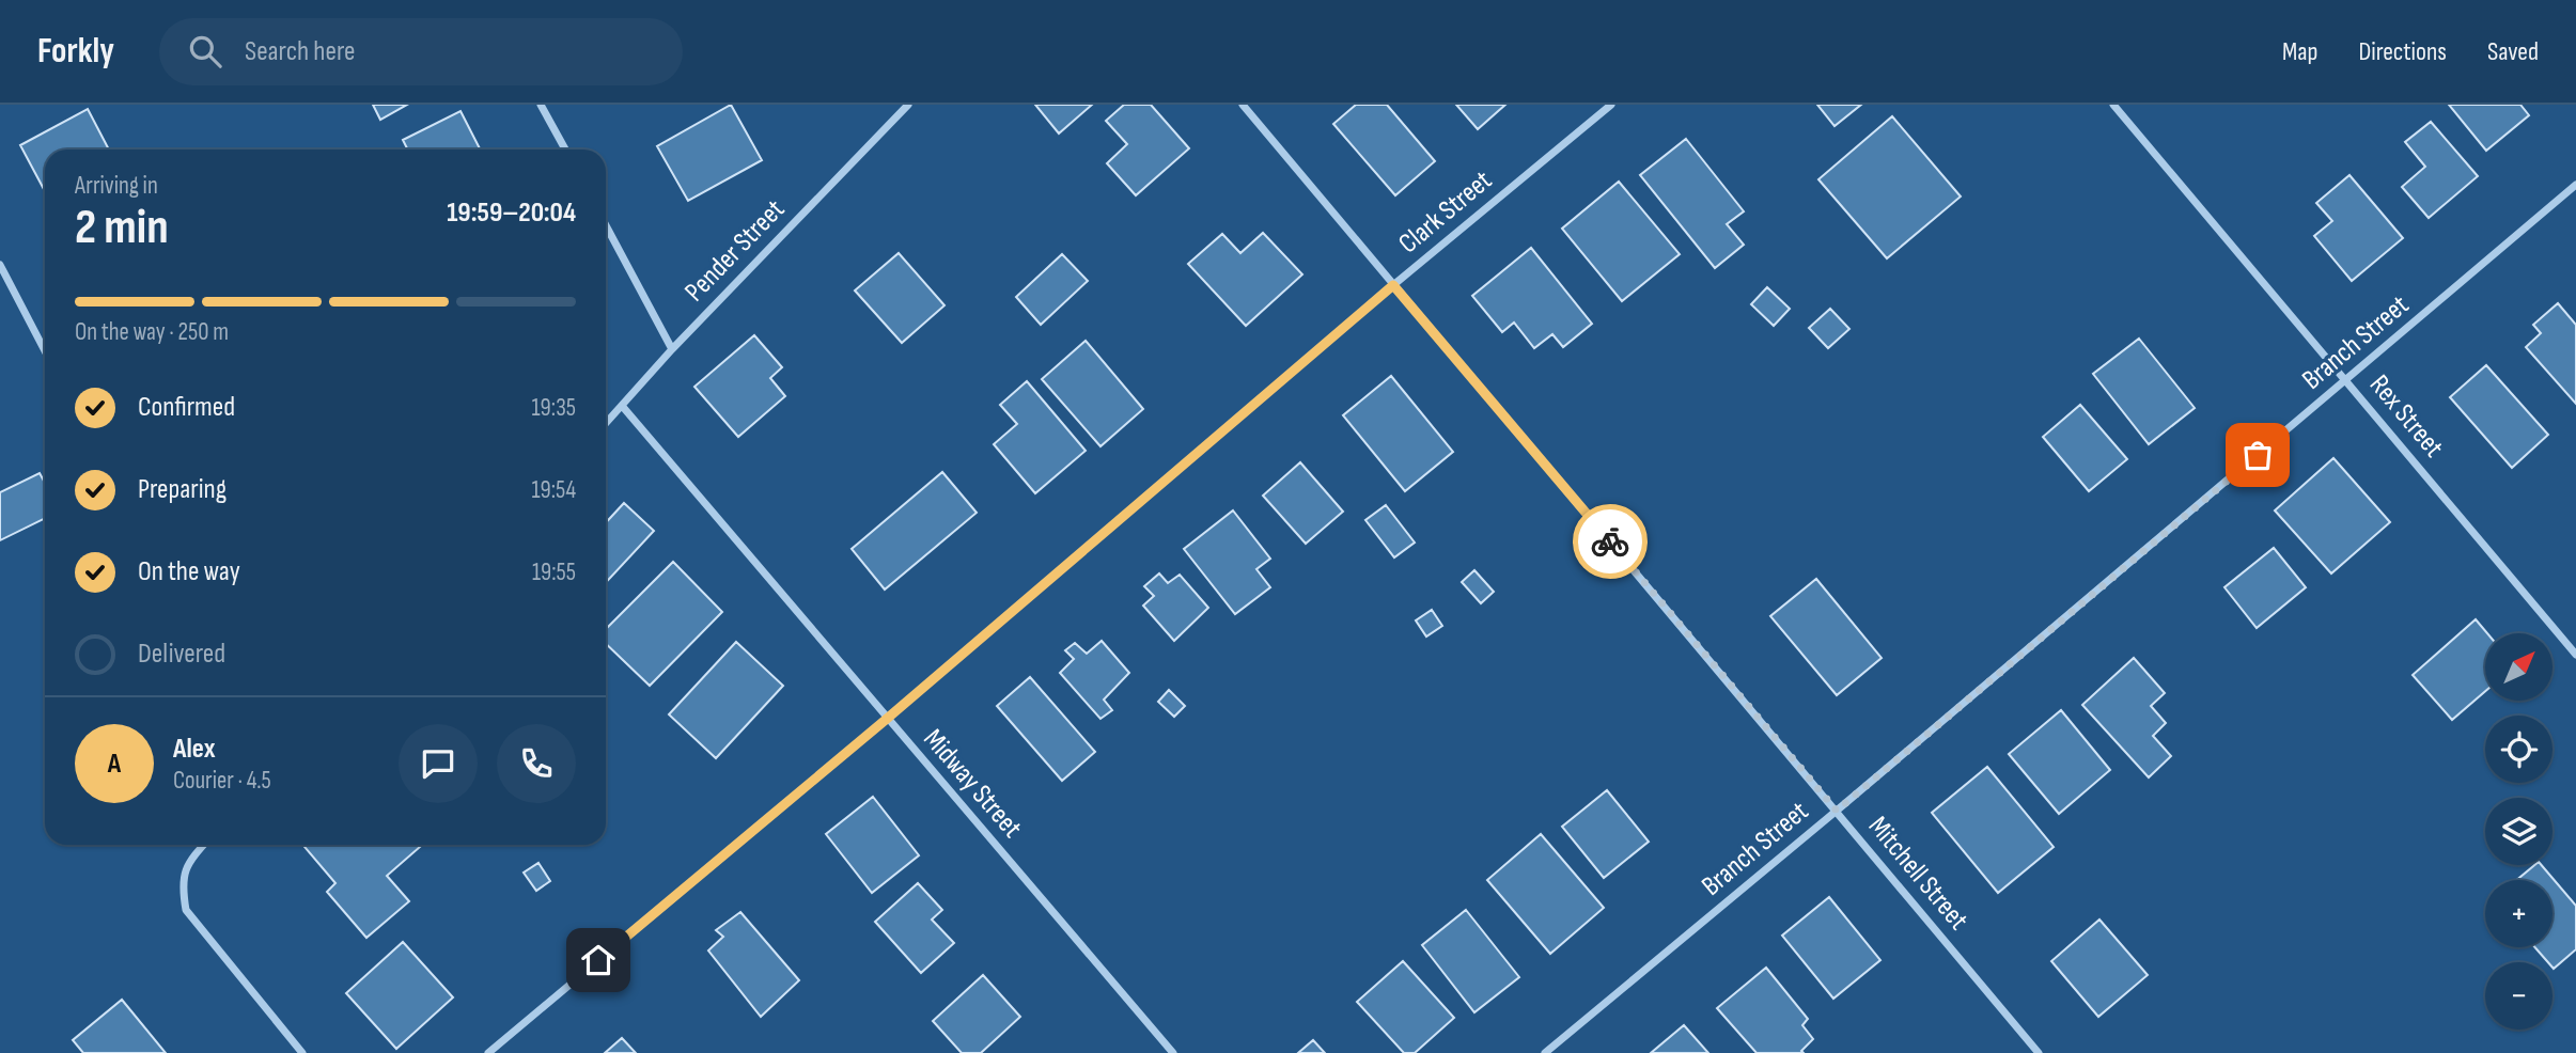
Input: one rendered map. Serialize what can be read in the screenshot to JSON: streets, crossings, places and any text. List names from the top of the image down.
{
  "streets": {
    "street": [
      "Clark Street",
      "Pender Street",
      "Branch Street",
      "Rex Street",
      "Midway Street",
      "Mitchell Street"
    ]
  },
  "crossings": [
    ["Clark Street", "Midway Street"],
    ["Clark Street", "Mitchell Street"],
    ["Pender Street", "Midway Street"],
    ["Branch Street", "Rex Street"],
    ["Branch Street", "Mitchell Street"]
  ],
  "north": "top right",
  "page": {
    "header": "Forkly",
    "search": "Search here",
    "nav": ["Map", "Directions", "Saved"],
    "heading": ["2 min", "Arriving in", "19:59–20:04"],
    "panel": ["Alex", "Courier · 4.5"],
    "bar": "On the way · 250 m",
    "list": [
      ["Confirmed", "19:35"],
      ["Preparing", "19:54"],
      ["On the way", "19:55"],
      "Delivered"
    ],
    "map_buttons": ["+", "−"],
    "round": "A"
  }
}
